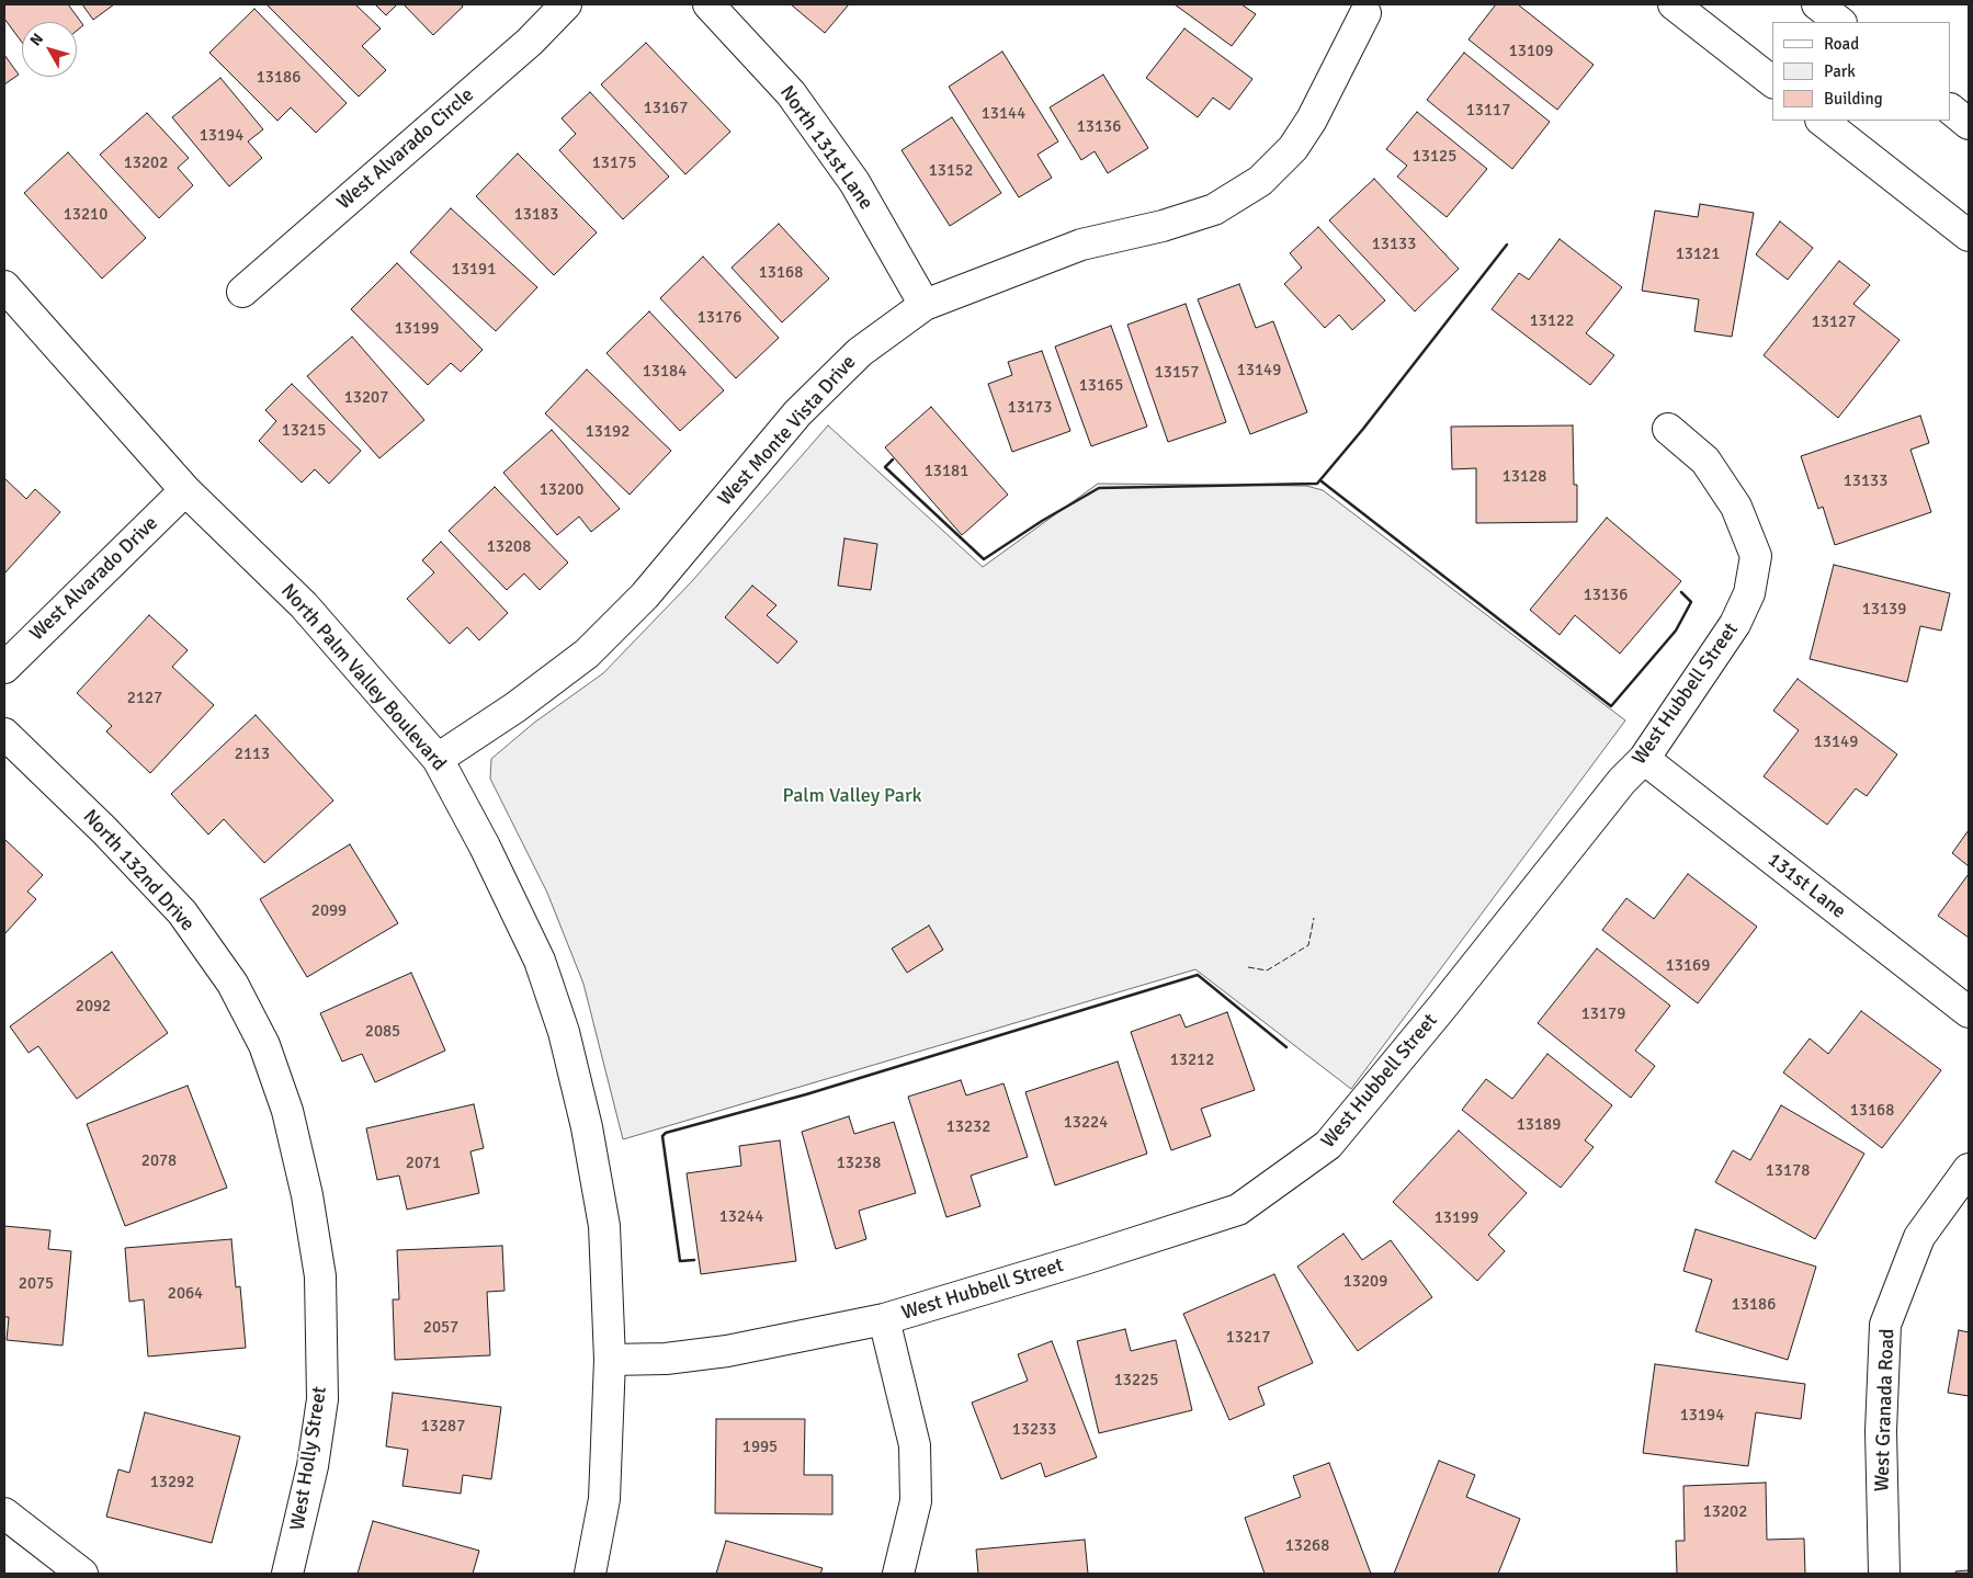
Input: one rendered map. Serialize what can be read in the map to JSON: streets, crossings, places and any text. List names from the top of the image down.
{
  "streets": {
    "street": [
      "North 131st Lane",
      "West Alvarado Circle",
      "West Monte Vista Drive",
      "West Alvarado Drive",
      "North Palm Valley Boulevard",
      "West Hubbell Street",
      "North 132nd Drive",
      "131st Lane",
      "West Granada Road",
      "West Holly Street"
    ]
  },
  "crossings": [
    ["North 131st Lane", "West Monte Vista Drive"],
    ["West Monte Vista Drive", "North Palm Valley Boulevard"],
    ["West Alvarado Drive", "North Palm Valley Boulevard"],
    ["North Palm Valley Boulevard", "West Hubbell Street"],
    ["West Hubbell Street", "131st Lane"],
    ["North 132nd Drive", "West Holly Street"]
  ],
  "parks": ["Palm Valley Park"],
  "house_numbers": [
    "13109",
    "13186",
    "13167",
    "13117",
    "13144",
    "13136",
    "13194",
    "13125",
    "13202",
    "13175",
    "13152",
    "13210",
    "13183",
    "13133",
    "13121",
    "13191",
    "13168",
    "13176",
    "13122",
    "13127",
    "13199",
    "13149",
    "13184",
    "13157",
    "13165",
    "13207",
    "13173",
    "13215",
    "13192",
    "13181",
    "13128",
    "13133",
    "13200",
    "13208",
    "13136",
    "13139",
    "2127",
    "13149",
    "2113",
    "2099",
    "13169",
    "2092",
    "13179",
    "2085",
    "13212",
    "13168",
    "13224",
    "13189",
    "13232",
    "2078",
    "2071",
    "13238",
    "13178",
    "13244",
    "13199",
    "13209",
    "2075",
    "2064",
    "13186",
    "2057",
    "13217",
    "13225",
    "13194",
    "13287",
    "13233",
    "1995",
    "13292",
    "13202",
    "13268"
  ],
  "legend": ["Road", "Park", "Building"],
  "north": "top left"
}
